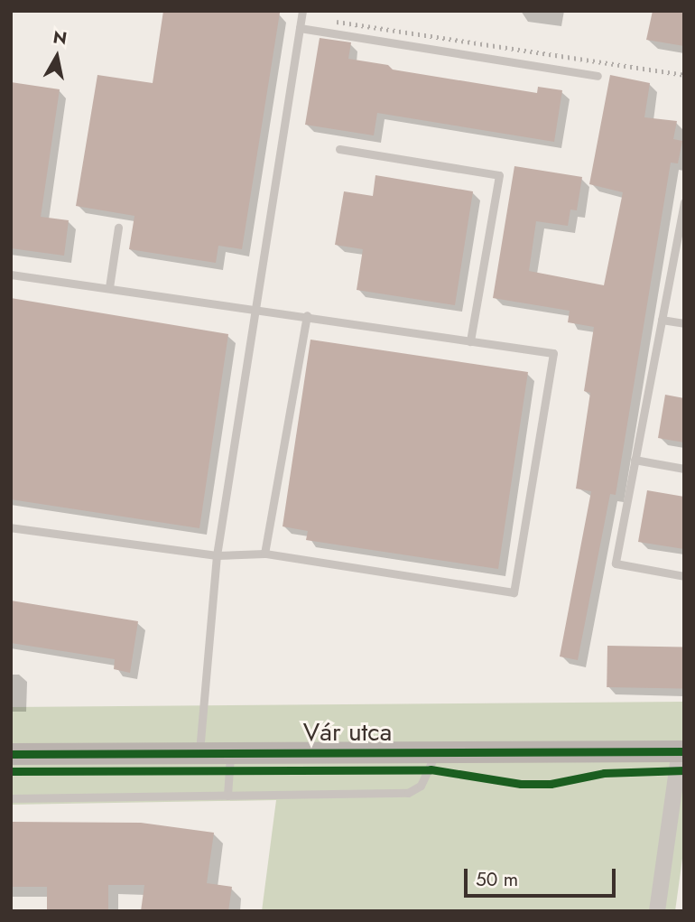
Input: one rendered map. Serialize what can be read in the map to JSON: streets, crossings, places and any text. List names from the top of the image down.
{
  "streets": {
    "main road": ["Vár utca"]
  },
  "scale_bar": "50 m",
  "north": "top"
}
